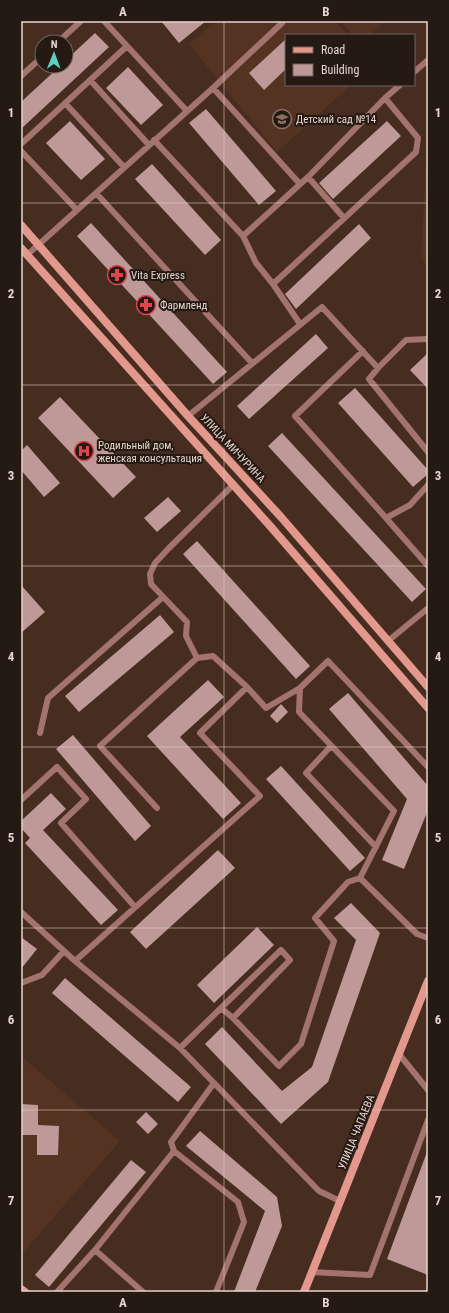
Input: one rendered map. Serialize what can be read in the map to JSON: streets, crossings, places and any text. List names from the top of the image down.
{
  "streets": {
    "street": ["УЛИЦА МИЧУРИНА", "УЛИЦА ЧАПАЕВА"]
  },
  "places": {
    "school or university": ["Детский сад №14"],
    "pharmacy": ["Vita Express", "Фармленд"],
    "hospital": ["Родильный дом, женская консультация"]
  },
  "legend": ["Road", "Building"],
  "north": "top",
  "grid": {
    "columns": ["A", "B"],
    "rows": [
      "1",
      "2",
      "3",
      "4",
      "5",
      "6",
      "7"
    ]
  }
}
